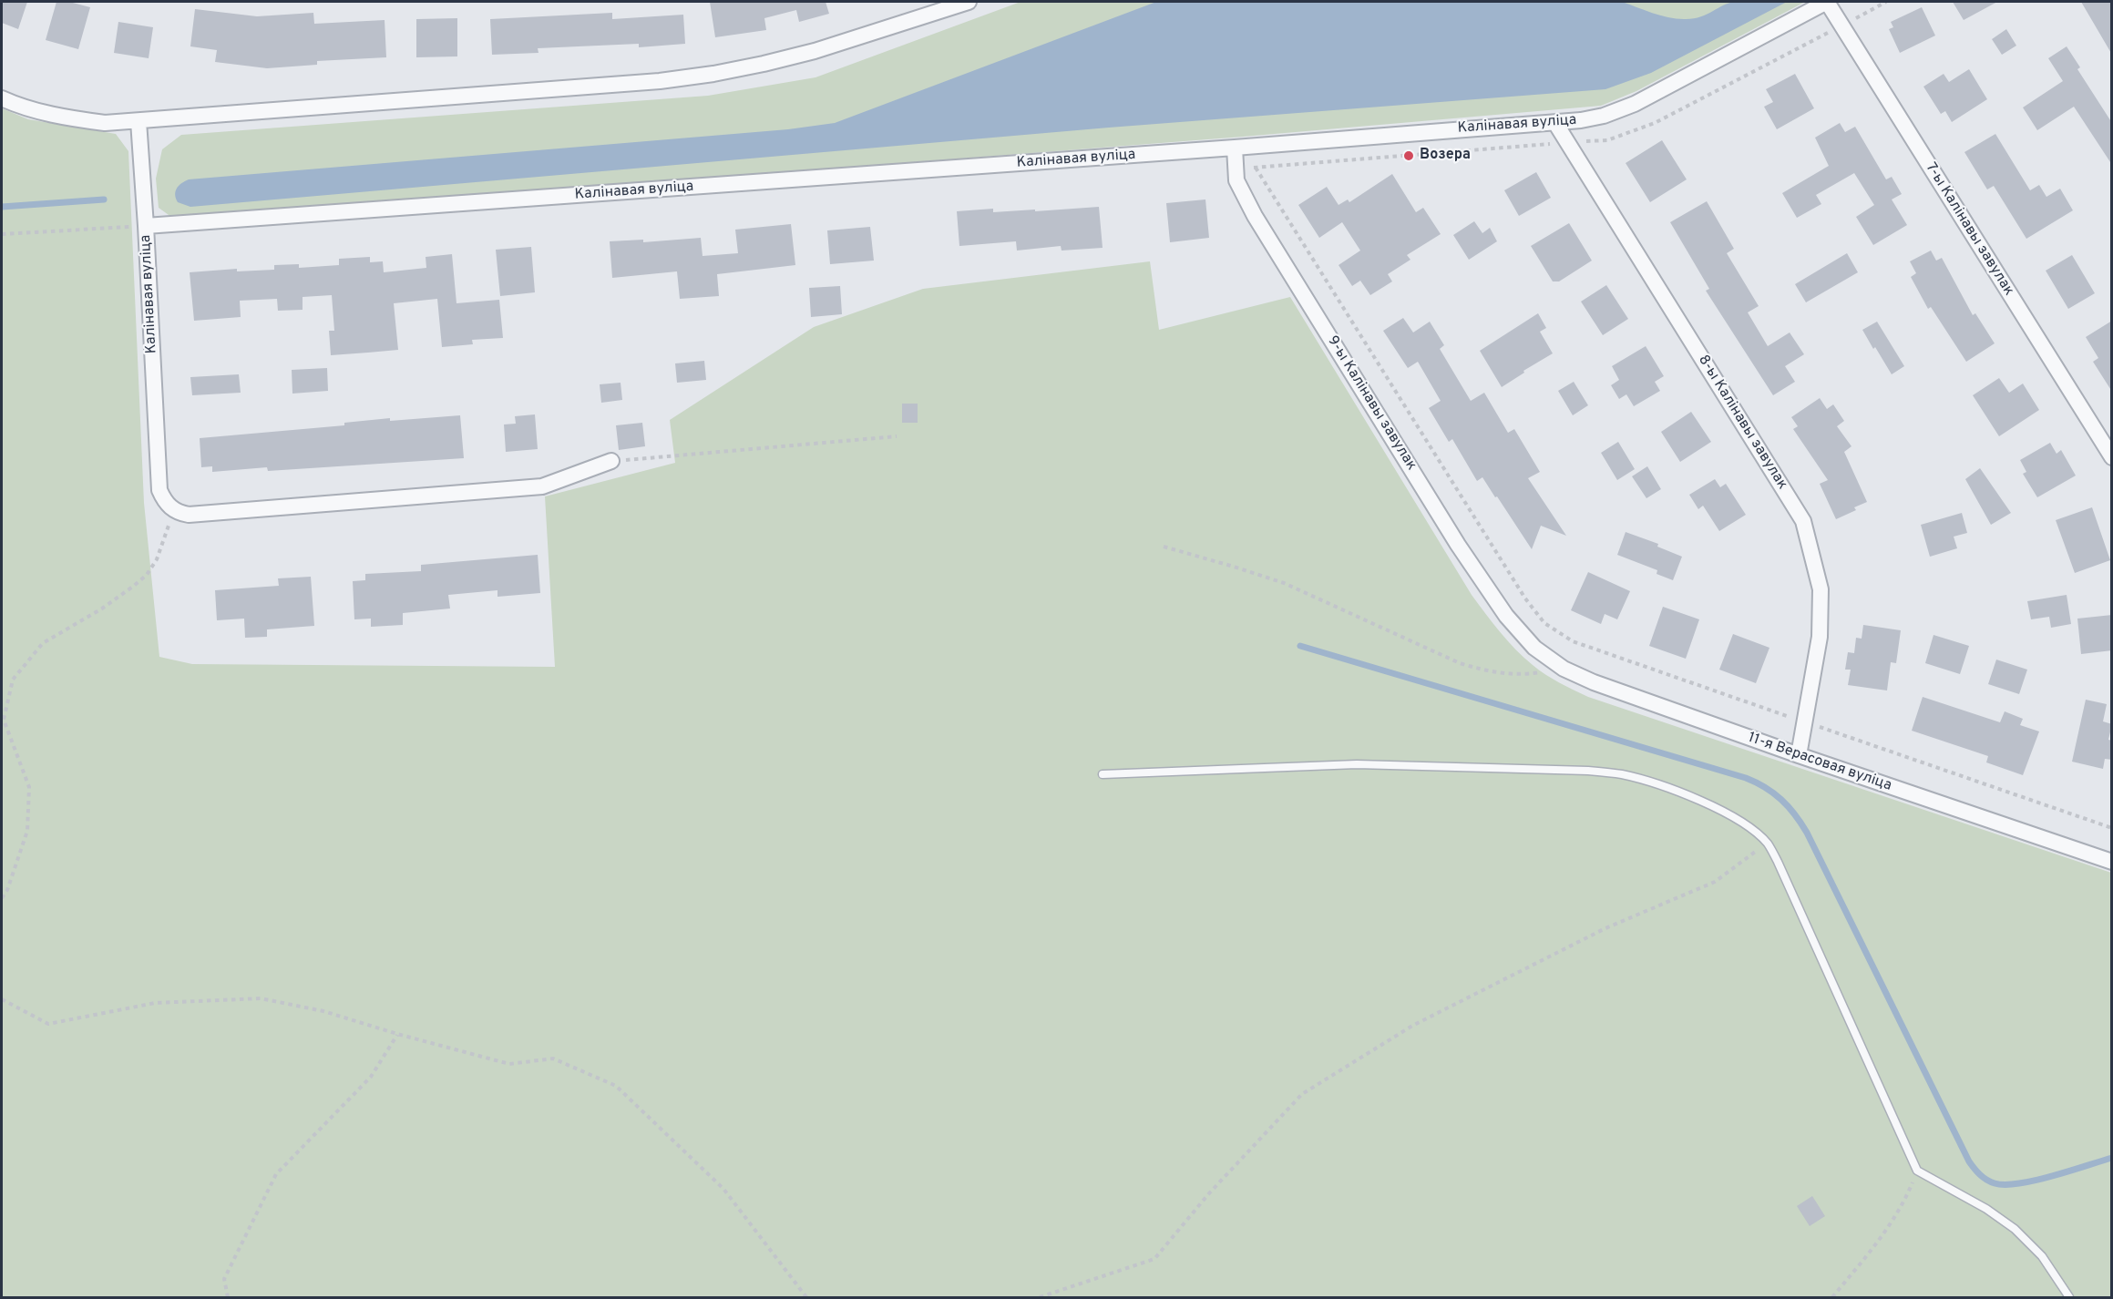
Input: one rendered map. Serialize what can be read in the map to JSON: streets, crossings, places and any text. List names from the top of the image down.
{
  "streets": {
    "street": [
      "Калінавая вуліца",
      "7-ы Калінавы завулак",
      "9-ы Калінавы завулак",
      "8-ы Калінавы завулак",
      "11-я Верасовая вуліца"
    ]
  },
  "crossings": [
    ["Калінавая вуліца", "7-ы Калінавы завулак"],
    ["Калінавая вуліца", "9-ы Калінавы завулак"],
    ["Калінавая вуліца", "8-ы Калінавы завулак"],
    ["9-ы Калінавы завулак", "11-я Верасовая вуліца"],
    ["8-ы Калінавы завулак", "11-я Верасовая вуліца"]
  ],
  "places": ["Возера"]
}
